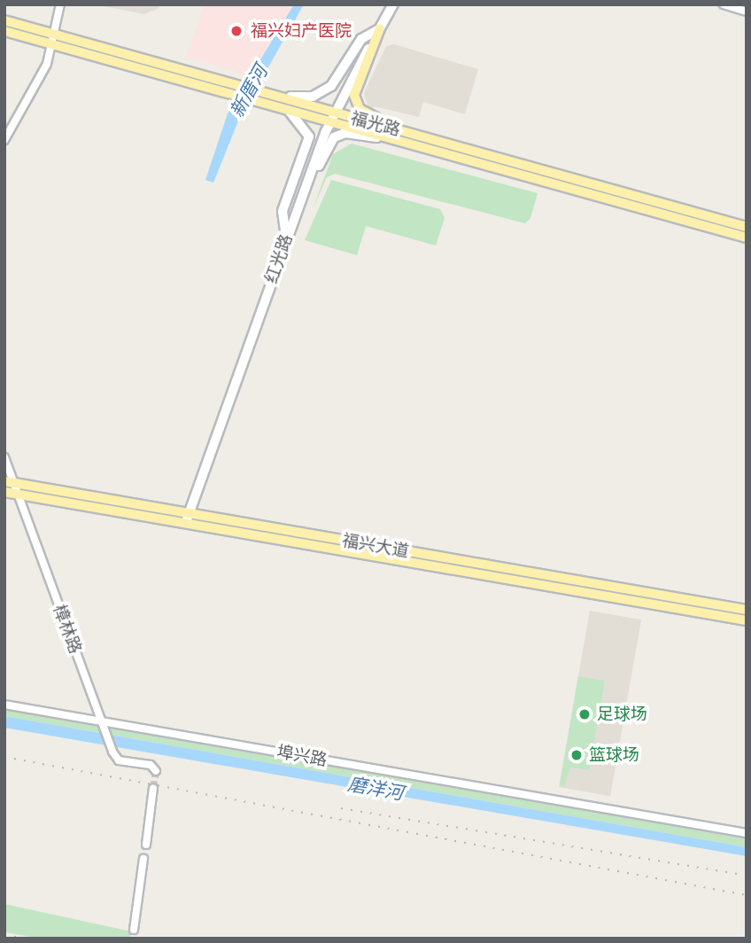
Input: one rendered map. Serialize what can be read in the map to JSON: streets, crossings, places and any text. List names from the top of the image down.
{
  "streets": {
    "main road": ["福光路", "红光路", "福兴大道"],
    "street": ["樟林路", "埠兴路"]
  },
  "crossings": [
    ["福光路", "红光路"],
    ["红光路", "福兴大道"],
    ["福兴大道", "樟林路"],
    ["樟林路", "埠兴路"]
  ],
  "water": ["新厝河", "磨洋河"],
  "places": ["福兴妇产医院", "足球场", "篮球场"]
}
